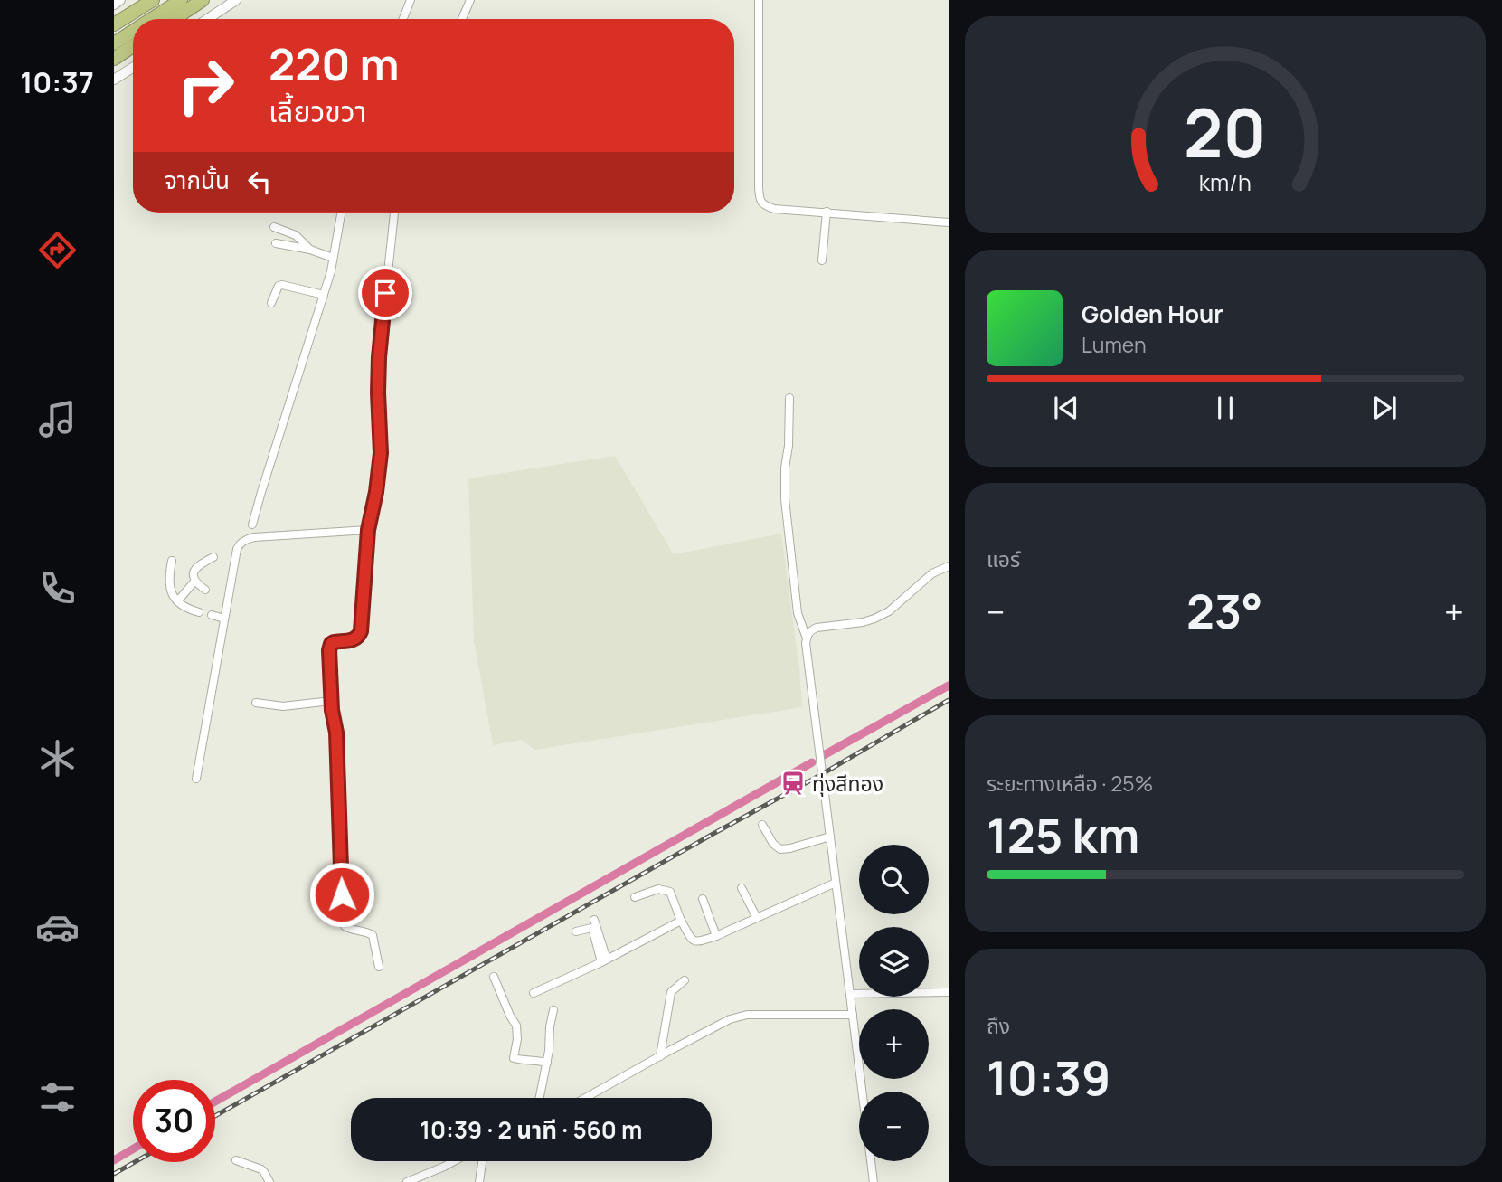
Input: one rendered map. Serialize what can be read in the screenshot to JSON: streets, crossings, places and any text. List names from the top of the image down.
{
  "places": {
    "station": ["ทุ่งสีทอง"]
  },
  "page": {
    "tabs": "10:37",
    "turn": ["220 m", "เลี้ยวขวา"],
    "then": "จากนั้น",
    "song": ["Golden Hour", "Lumen"],
    "tile": [
      "แอร์",
      ["ระยะทางเหลือ · 25%", "125 km"],
      ["ถึง", "10:39"]
    ],
    "heat": ["−", "23°", "+"],
    "map_buttons": ["+", "−"],
    "limit": "30",
    "trip": "10:39 · 2 นาที · 560 m",
    "gauge": ["20", "km/h"]
  }
}
